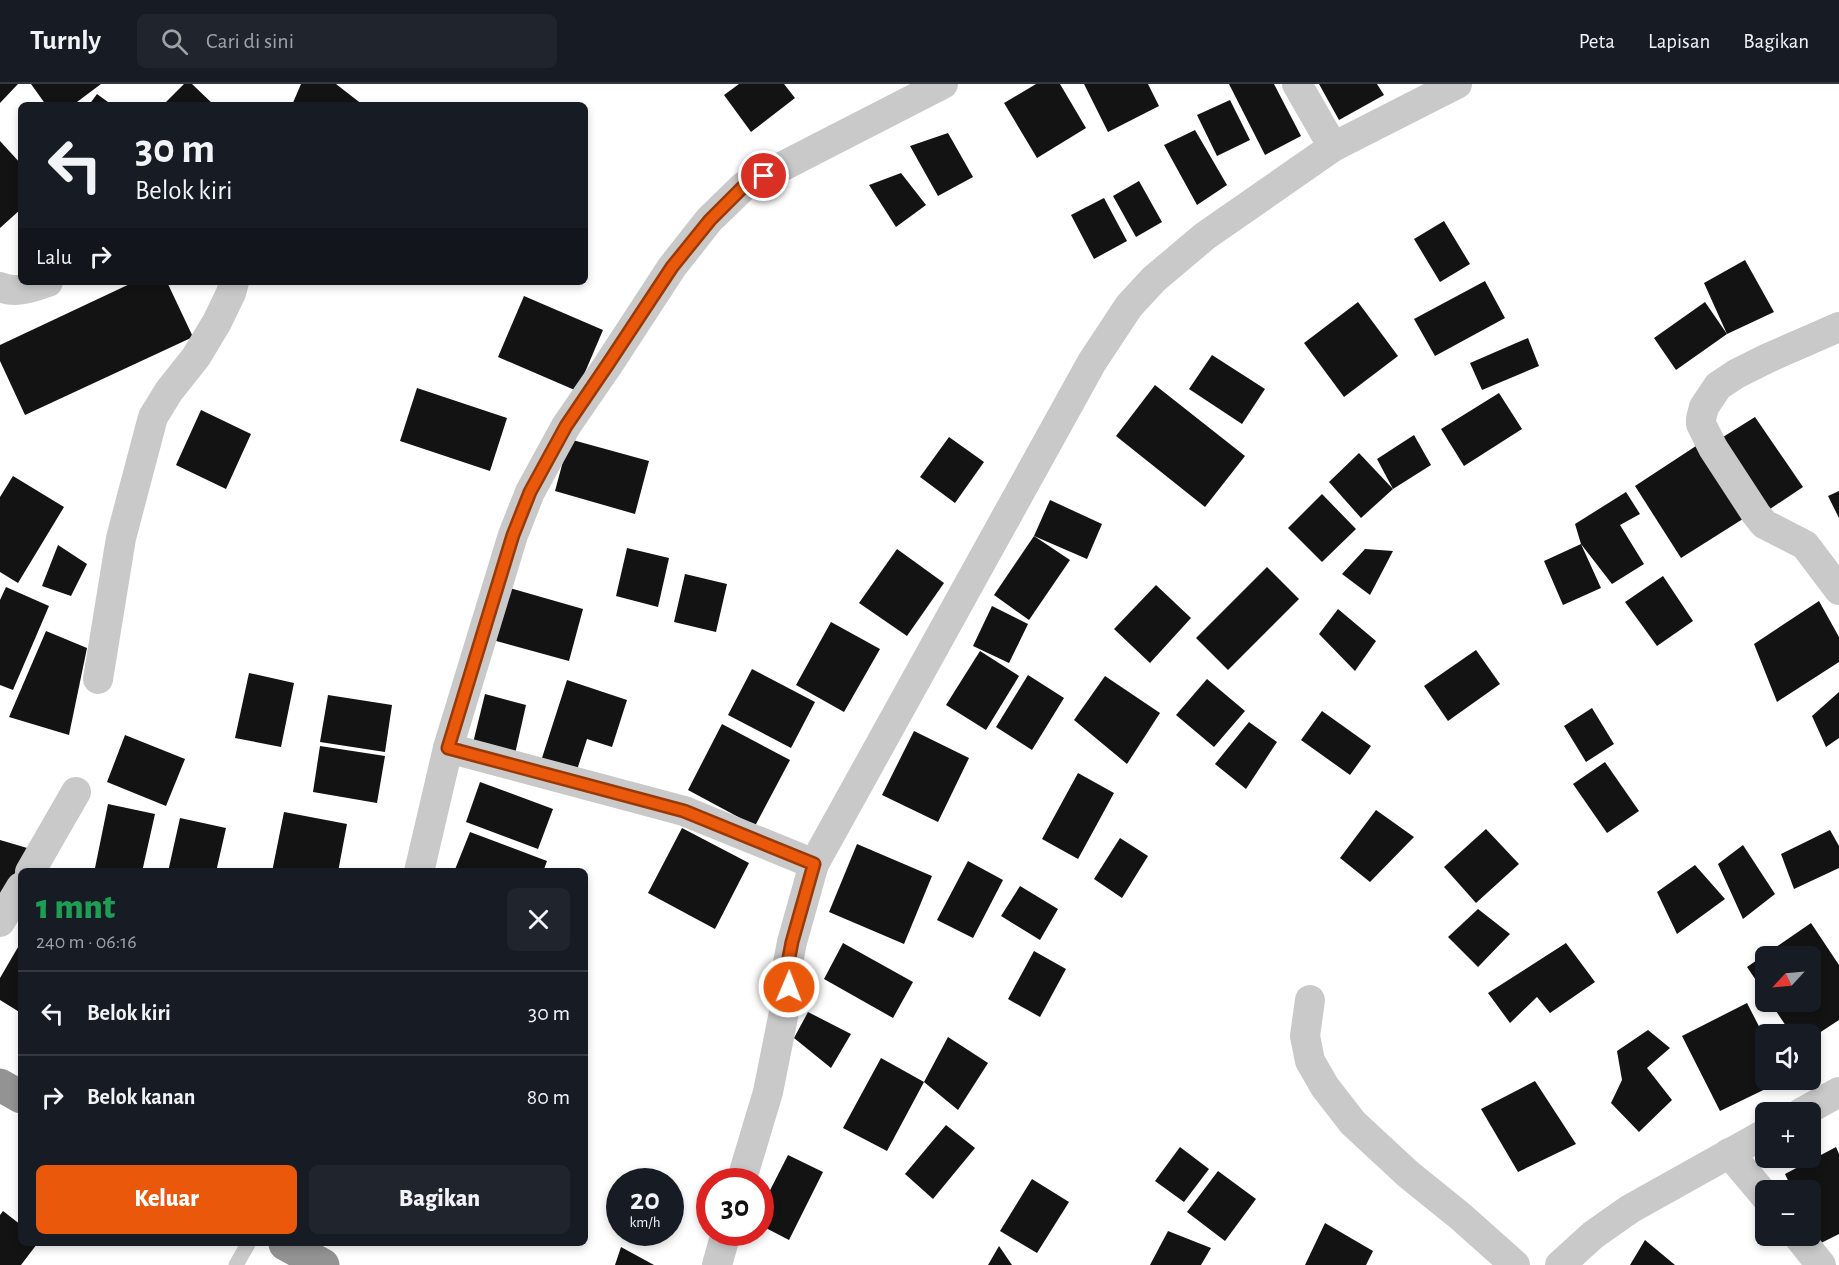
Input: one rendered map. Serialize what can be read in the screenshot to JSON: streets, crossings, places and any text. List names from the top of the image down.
{
  "north": "bottom left",
  "page": {
    "header": "Turnly",
    "search": "Cari di sini",
    "nav": ["Peta", "Lapisan", "Bagikan"],
    "turn": ["30 m", "Belok kiri"],
    "then": "Lalu",
    "heading": ["1 mnt", "240 m · 06:16"],
    "map_buttons": ["+", "−"],
    "list": [
      {
        "name": "Belok kiri",
        "value": "30 m"
      },
      {
        "name": "Belok kanan",
        "value": "80 m"
      }
    ],
    "buttons": ["Keluar", "Bagikan"],
    "speed": "20 km/h",
    "limit": "30"
  }
}
